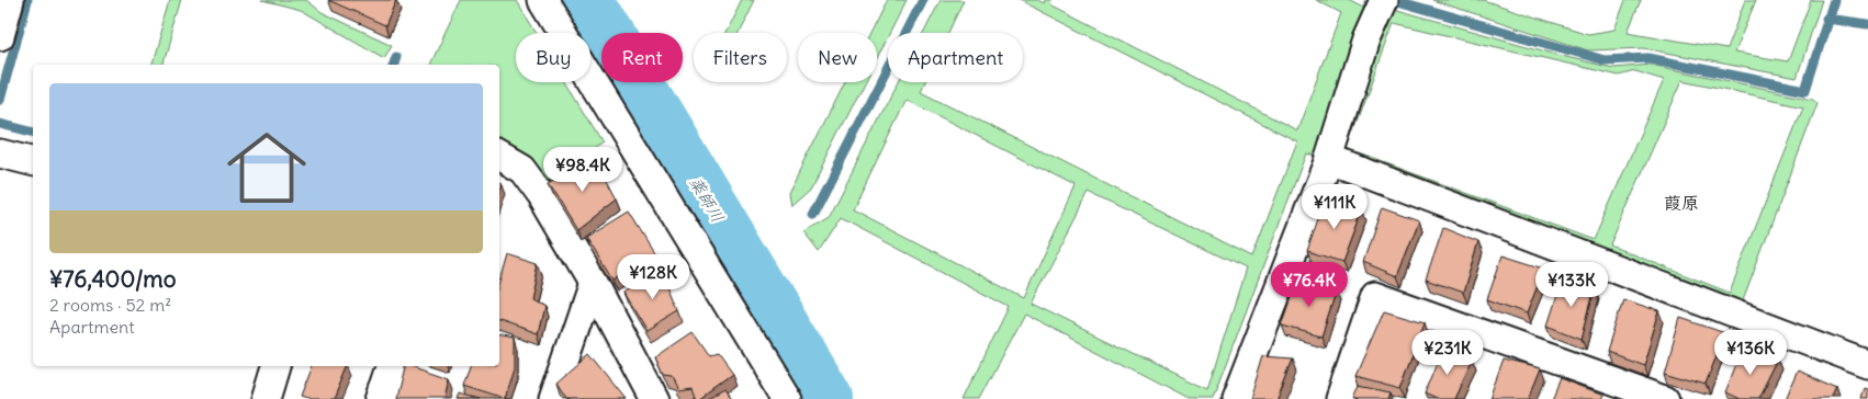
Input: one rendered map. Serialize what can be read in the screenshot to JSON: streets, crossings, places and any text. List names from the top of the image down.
{
  "districts": ["葭原"],
  "water": ["薬師川"],
  "page": {
    "chip": [
      "Buy",
      "Rent",
      "Filters",
      "New",
      "Apartment"
    ],
    "list": [
      {
        "name": "¥76,400/mo",
        "note": "2 rooms · 52 m² · Apartment"
      }
    ],
    "price": [
      "¥98.4K",
      "¥111K",
      "¥128K",
      "¥76.4K",
      "¥133K",
      "¥231K",
      "¥136K"
    ]
  }
}
